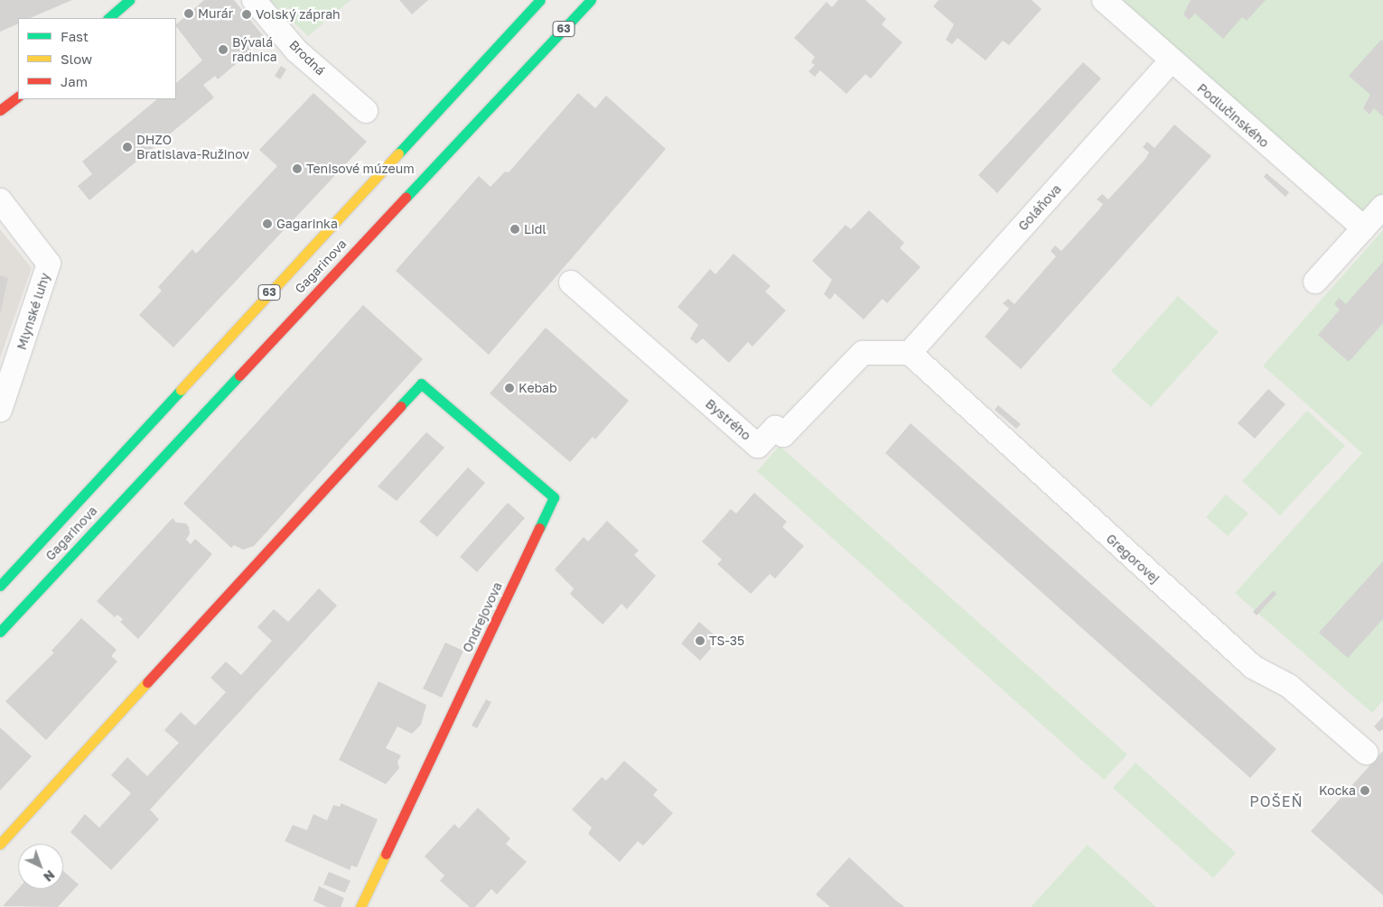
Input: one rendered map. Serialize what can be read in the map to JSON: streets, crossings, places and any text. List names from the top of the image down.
{
  "streets": {
    "main road": ["63", "Gagarinova", "Ondrejovova"],
    "street": [
      "Brodná",
      "Podlučinského",
      "Goláňova",
      "Mlynské luhy",
      "Bystrého",
      "Gregorovej"
    ]
  },
  "crossings": [
    ["Podlučinského", "Goláňova"],
    ["Goláňova", "Bystrého"],
    ["Goláňova", "Gregorovej"],
    ["Bystrého", "Gregorovej"]
  ],
  "districts": ["POŠEŇ"],
  "places": [
    "Murár",
    "Volský záprah",
    "Bývalá radnica",
    "DHZO Bratislava-Ružinov",
    "Tenisové múzeum",
    "Gagarinka",
    "Lidl",
    "Kebab",
    "TS-35",
    "Kocka"
  ],
  "legend": ["Fast", "Slow", "Jam"],
  "north": "bottom right"
}
